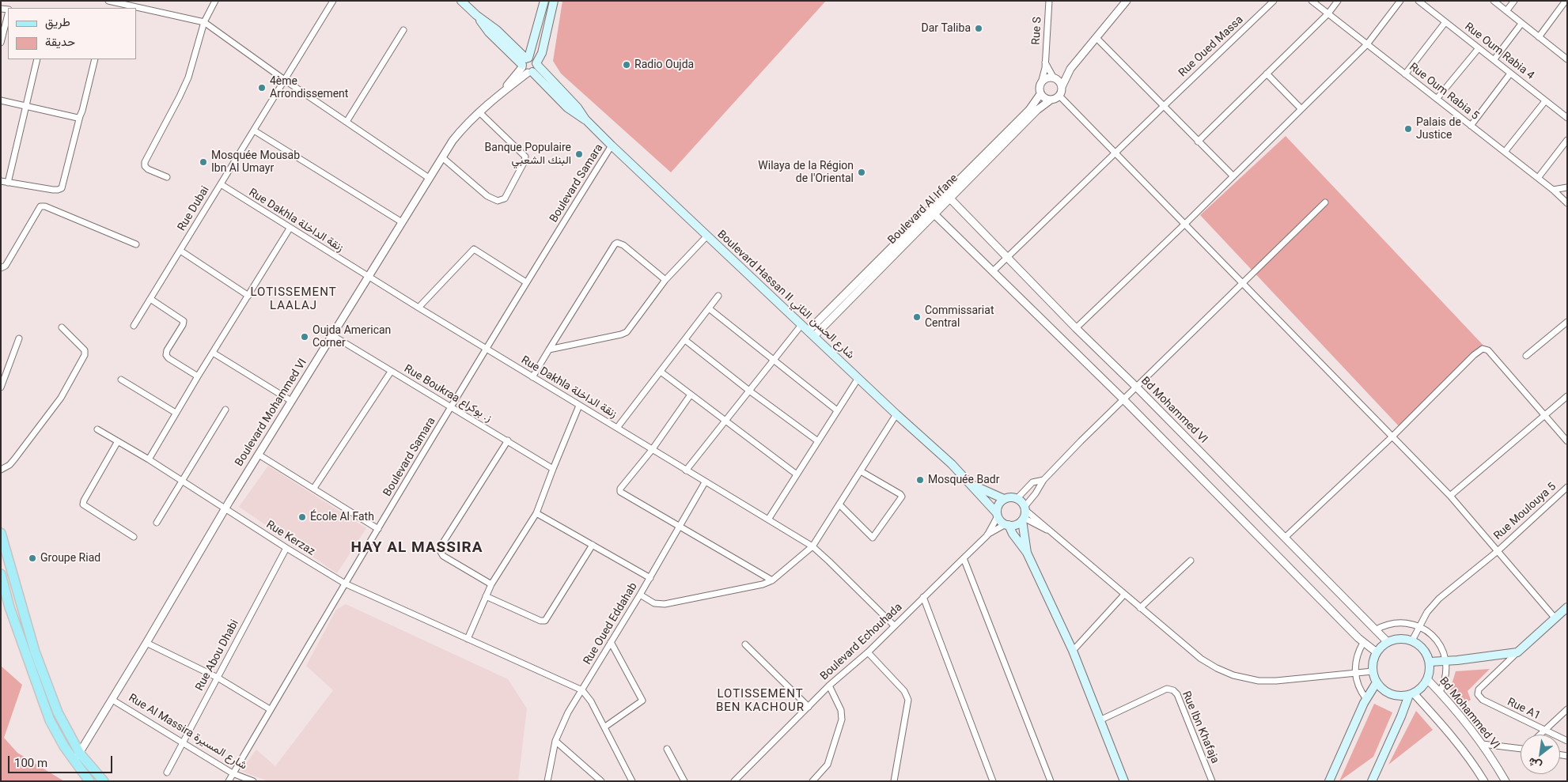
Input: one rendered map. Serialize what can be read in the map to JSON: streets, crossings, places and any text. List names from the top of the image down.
{
  "streets": {
    "main road": ["Boulevard Hassan II شارع الحسن الثاني", "Boulevard Mohammed VI"],
    "street": [
      "Rue S",
      "Rue Oued Massa",
      "Rue Oum Rabia 4",
      "Rue Oum Rabia 5",
      "Boulevard Samara",
      "Rue Dubai",
      "Boulevard Al Irfane",
      "Rue Dakhla زنقة الداخلة",
      "Rue Boukraa ز. بوكراع",
      "Bd Mohammed VI",
      "Rue Moulouya 5",
      "Rue Kerzaz",
      "Rue Oued Eddahab",
      "Boulevard Echouhada",
      "Rue Abou Dhabi",
      "Rue A1",
      "Rue Ibn Khafaja",
      "Rue Al Massira شارع المسيرة"
    ]
  },
  "crossings": [
    ["Rue S", "Boulevard Al Irfane"],
    ["Rue Oued Massa", "Bd Mohammed VI"],
    ["Boulevard Samara", "Rue Dakhla زنقة الداخلة"],
    ["Boulevard Samara", "Boulevard Hassan II شارع الحسن الثاني"],
    ["Boulevard Samara", "Rue Boukraa ز. بوكراع"],
    ["Boulevard Samara", "Rue Kerzaz"],
    ["Boulevard Samara", "Rue Al Massira شارع المسيرة"],
    ["Rue Dubai", "Rue Dakhla زنقة الداخلة"],
    ["Boulevard Al Irfane", "Boulevard Hassan II شارع الحسن الثاني"],
    ["Boulevard Al Irfane", "Bd Mohammed VI"],
    ["Rue Dakhla زنقة الداخلة", "Boulevard Mohammed VI"],
    ["Rue Dakhla زنقة الداخلة", "Rue Oued Eddahab"],
    ["Rue Dakhla زنقة الداخلة", "Boulevard Echouhada"],
    ["Boulevard Hassan II شارع الحسن الثاني", "Boulevard Mohammed VI"],
    ["Boulevard Hassan II شارع الحسن الثاني", "Boulevard Echouhada"],
    ["Rue Boukraa ز. بوكراع", "Boulevard Mohammed VI"],
    ["Bd Mohammed VI", "Rue Moulouya 5"],
    ["Boulevard Mohammed VI", "Rue Kerzaz"],
    ["Boulevard Mohammed VI", "Rue Al Massira شارع المسيرة"],
    ["Rue Kerzaz", "Rue Oued Eddahab"],
    ["Rue Kerzaz", "Rue Abou Dhabi"],
    ["Rue Abou Dhabi", "Rue Al Massira شارع المسيرة"]
  ],
  "districts": ["LOTISSEMENT LAALAJ", "HAY AL MASSIRA", "LOTISSEMENT BEN KACHOUR"],
  "places": [
    "Dar Taliba",
    "Radio Oujda",
    "4ème Arrondissement",
    "Palais de Justice",
    "Banque Populaire البنك الشعبي",
    "Mosquée Mousab Ibn Al Umayr",
    "Wilaya de la Région de l'Oriental",
    "Commissariat Central",
    "Oujda American Corner",
    "Mosquée Badr",
    "École Al Fath",
    "Groupe Riad"
  ],
  "legend": ["طريق", "حديقة"],
  "scale_bar": "100 m",
  "north": "bottom left"
}
